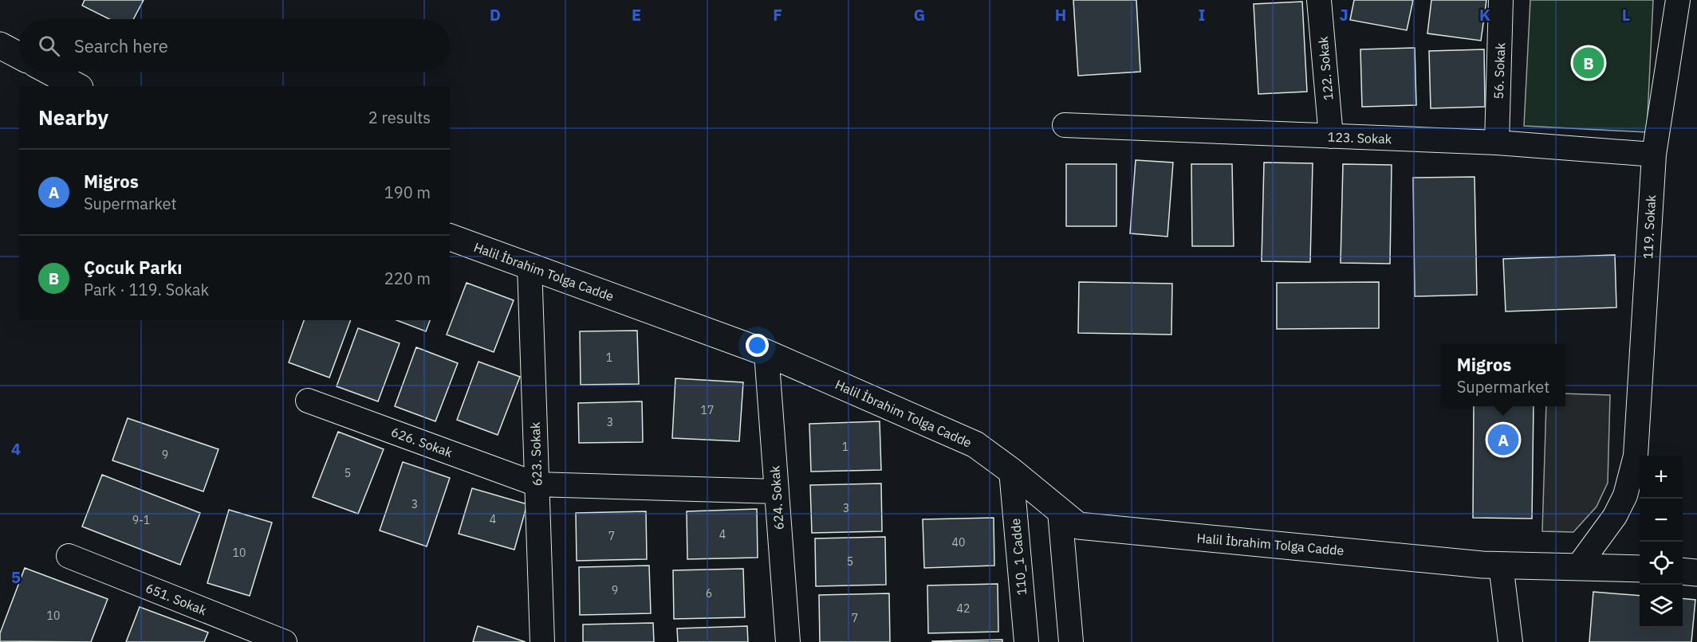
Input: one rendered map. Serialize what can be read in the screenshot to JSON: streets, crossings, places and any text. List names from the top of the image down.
{
  "streets": {
    "street": [
      "122. Sokak",
      "56. Sokak",
      "123. Sokak",
      "119. Sokak",
      "Halil İbrahim Tolga Cadde",
      "626. Sokak",
      "623. Sokak",
      "624. Sokak",
      "110_1 Cadde",
      "651. Sokak"
    ]
  },
  "crossings": [
    ["122. Sokak", "123. Sokak"],
    ["56. Sokak", "123. Sokak"],
    ["123. Sokak", "119. Sokak"],
    ["119. Sokak", "Halil İbrahim Tolga Cadde"],
    ["Halil İbrahim Tolga Cadde", "623. Sokak"],
    ["Halil İbrahim Tolga Cadde", "624. Sokak"],
    ["Halil İbrahim Tolga Cadde", "110_1 Cadde"],
    ["626. Sokak", "623. Sokak"],
    ["626. Sokak", "624. Sokak"]
  ],
  "house_numbers": [
    "1",
    "17",
    "3",
    "1",
    "9",
    "5",
    "3",
    "3",
    "4",
    "9-1",
    "4",
    "7",
    "40",
    "10",
    "5",
    "9",
    "6",
    "42",
    "10",
    "7"
  ],
  "page": {
    "search": "Search here",
    "pins": ["B", "A"],
    "heading": ["Nearby", "2 results"],
    "list": [
      {
        "mark": "A",
        "name": "Migros",
        "note": "Supermarket",
        "value": "190 m"
      },
      {
        "mark": "B",
        "name": "Çocuk Parkı",
        "note": "Park · 119. Sokak",
        "value": "220 m"
      }
    ],
    "popup": ["Migros", "Supermarket"],
    "map_buttons": ["+", "−"]
  },
  "grid": {
    "columns": [
      "D",
      "E",
      "F",
      "G",
      "H",
      "I",
      "J",
      "K",
      "L"
    ],
    "rows": ["4", "5"]
  }
}
